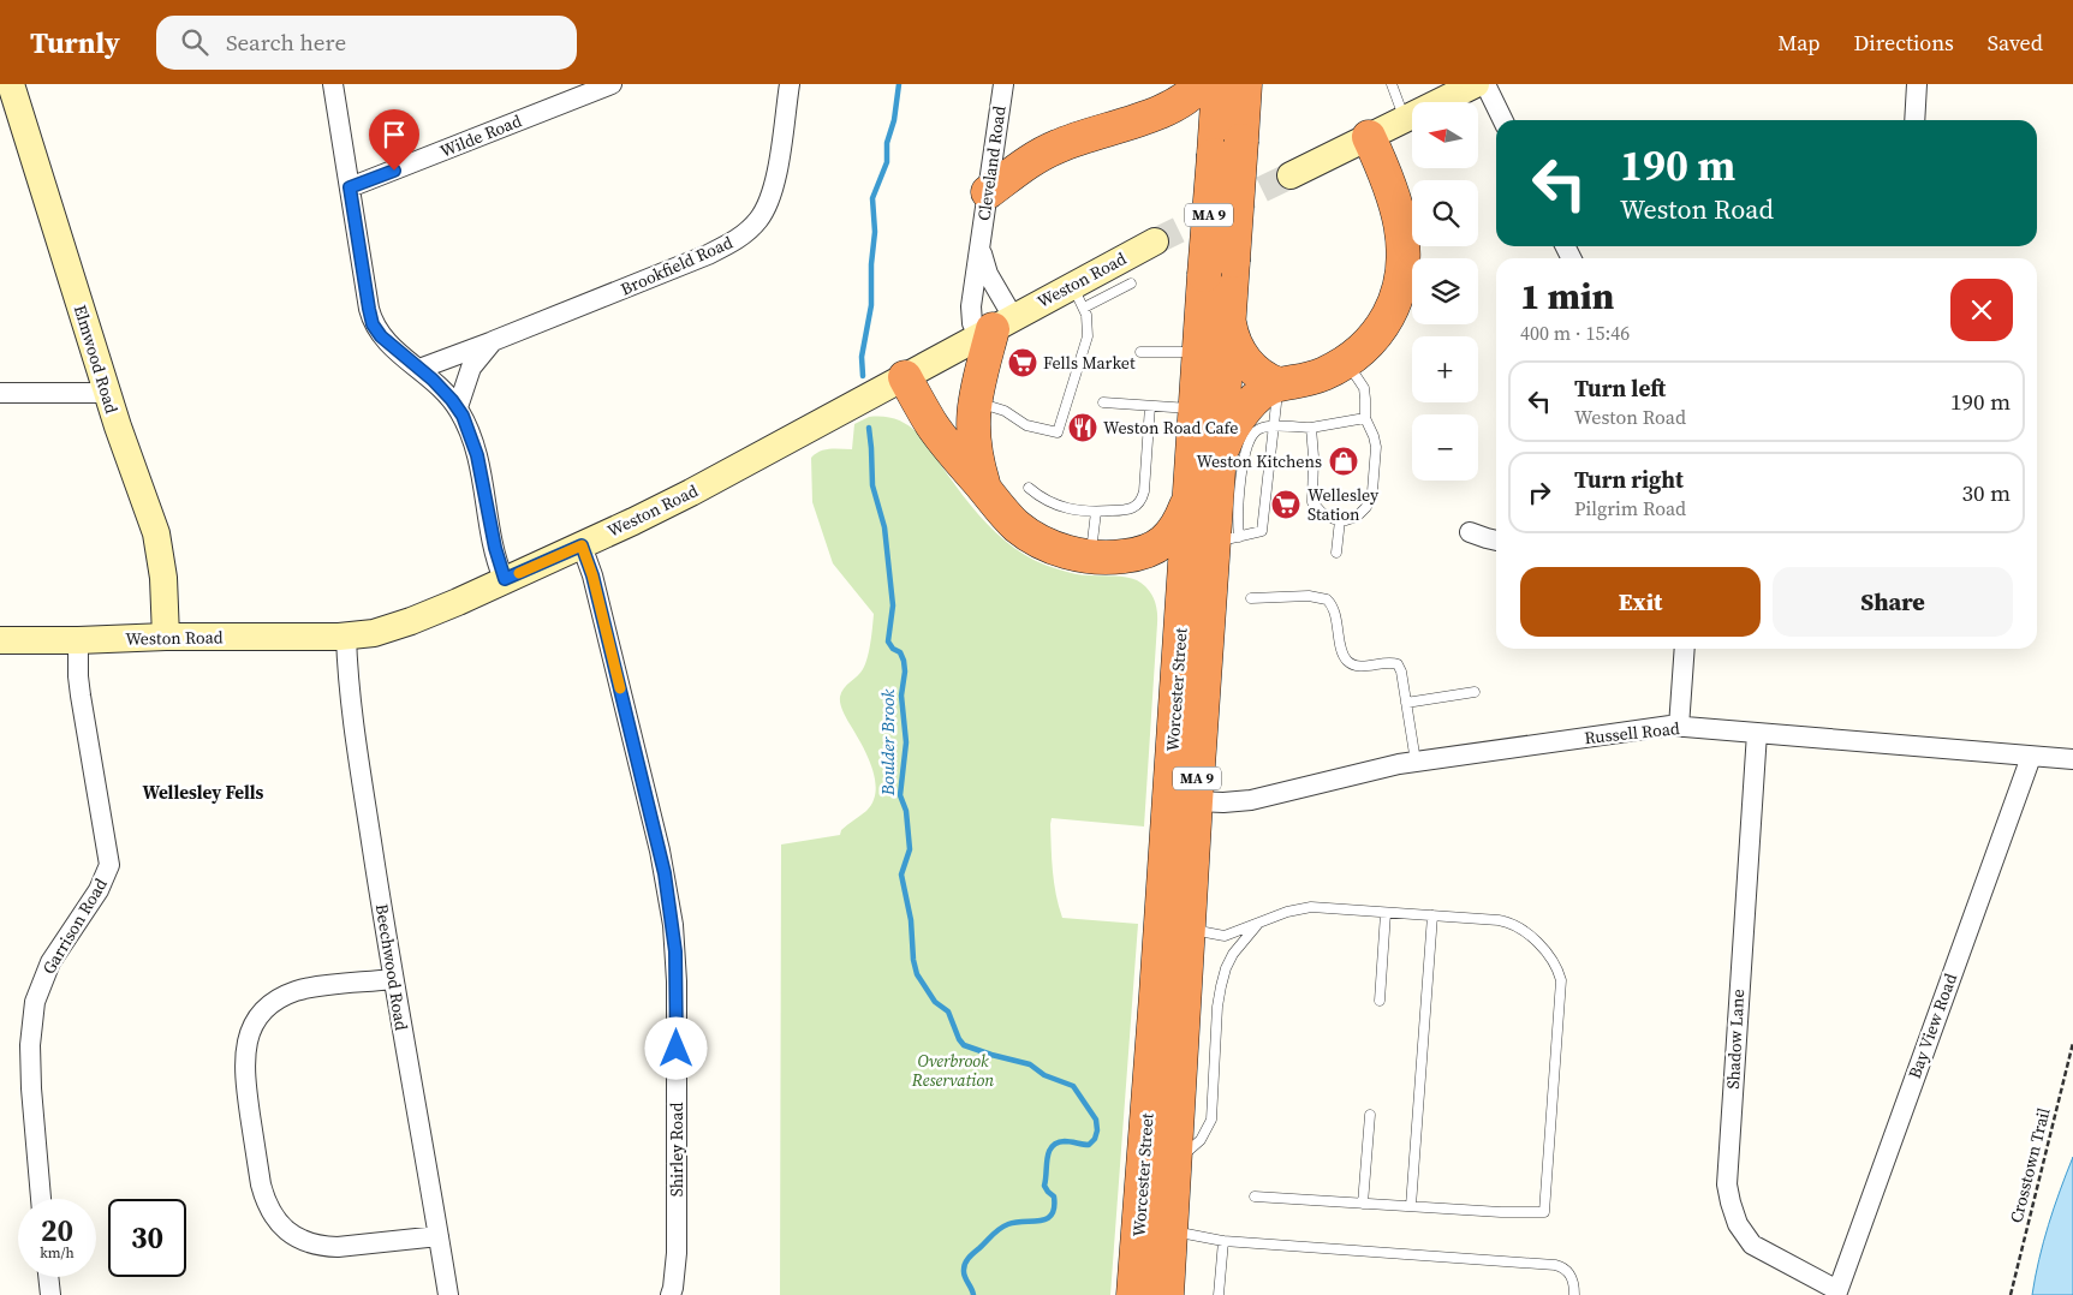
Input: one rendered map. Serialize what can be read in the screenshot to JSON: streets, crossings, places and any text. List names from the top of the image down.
{
  "streets": {
    "highway": ["MA 9", "Worcester Street"],
    "main road": ["Weston Road", "Elmwood Road"],
    "street": [
      "Wilde Road",
      "Cleveland Road",
      "Brookfield Road",
      "Russell Road",
      "Garrison Road",
      "Beechwood Road",
      "Bay View Road",
      "Shadow Lane",
      "Shirley Road"
    ],
    "path": ["Crosstown Trail"]
  },
  "crossings": [
    ["Cleveland Road", "Weston Road"],
    ["Weston Road", "Elmwood Road"],
    ["Weston Road", "Garrison Road"],
    ["Weston Road", "Beechwood Road"],
    ["Weston Road", "Shirley Road"],
    ["Worcester Street", "Russell Road"],
    ["Russell Road", "Bay View Road"],
    ["Russell Road", "Shadow Lane"],
    ["Bay View Road", "Shadow Lane"]
  ],
  "districts": ["Wellesley Fells"],
  "water": ["Boulder Brook"],
  "parks": ["Overbrook Reservation"],
  "places": {
    "supermarket": ["Fells Market", "Wellesley Station"],
    "restaurant": ["Weston Road Cafe"],
    "shop": ["Weston Kitchens"]
  },
  "north": "left",
  "page": {
    "header": "Turnly",
    "search": "Search here",
    "nav": ["Map", "Directions", "Saved"],
    "map_buttons": ["+", "−"],
    "turn": ["190 m", "Weston Road"],
    "heading": ["1 min", "400 m · 15:46"],
    "list": [
      {
        "name": "Turn left",
        "note": "Weston Road",
        "value": "190 m"
      },
      {
        "name": "Turn right",
        "note": "Pilgrim Road",
        "value": "30 m"
      }
    ],
    "buttons": ["Exit", "Share"],
    "speed": "20 km/h",
    "limit": "30"
  }
}
